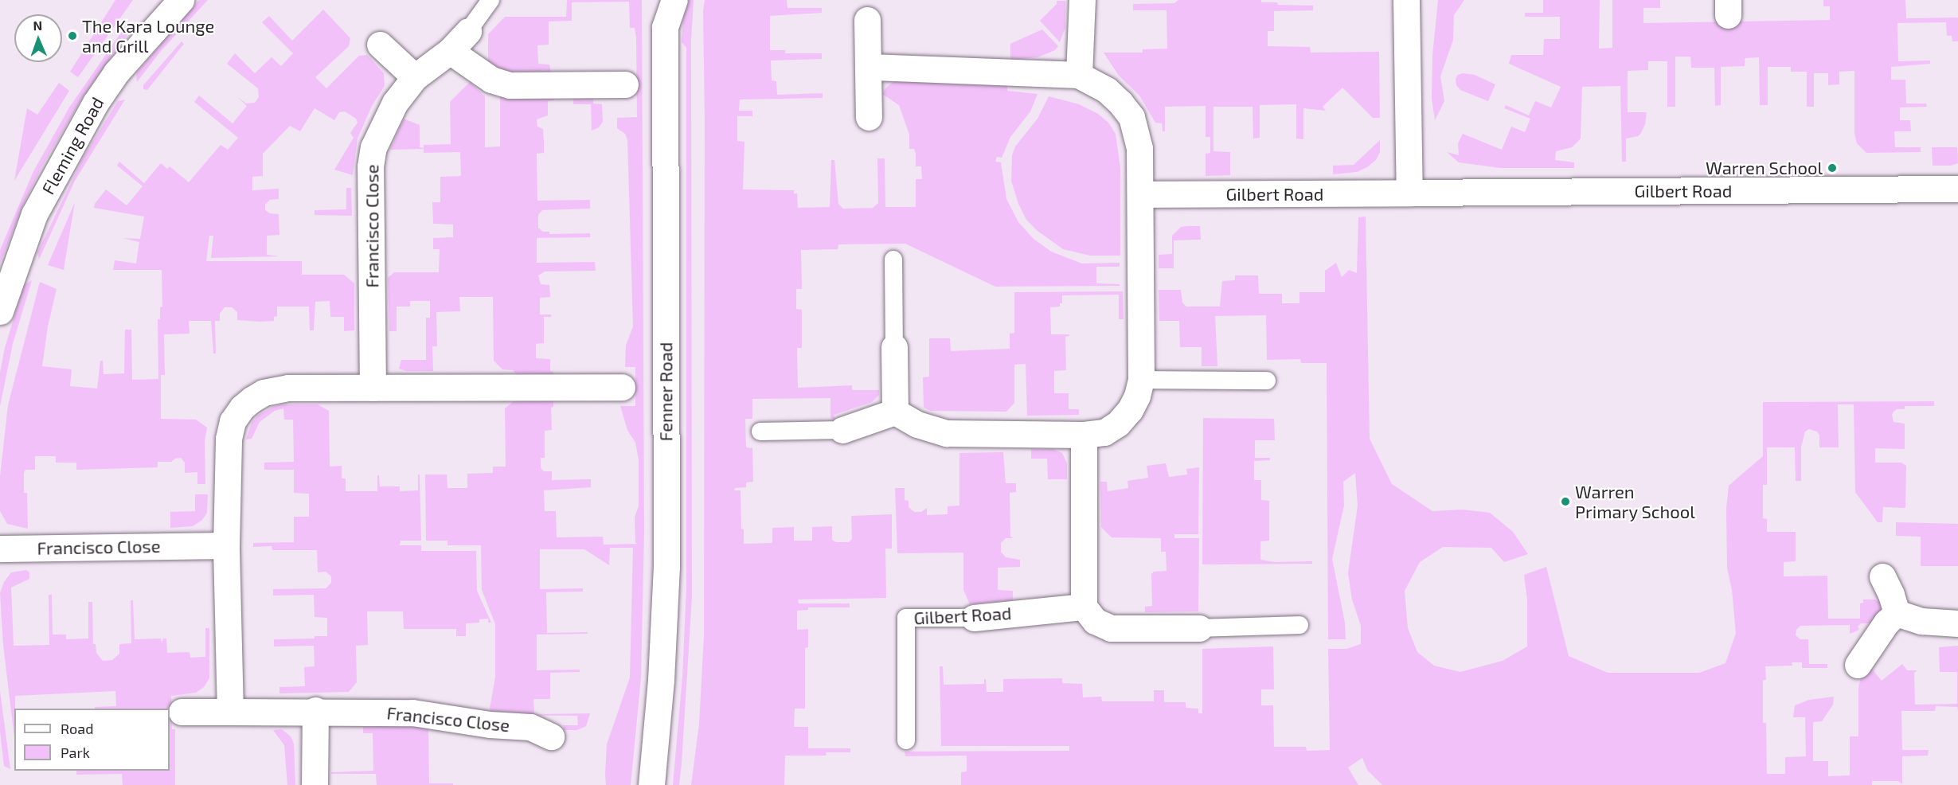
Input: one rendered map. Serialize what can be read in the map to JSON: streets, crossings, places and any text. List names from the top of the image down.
{
  "streets": {
    "street": [
      "Fleming Road",
      "Gilbert Road",
      "Francisco Close",
      "Fenner Road"
    ]
  },
  "places": ["The Kara Lounge and Grill", "Warren School", "Warren Primary School"],
  "legend": ["Road", "Park"],
  "north": "top"
}
